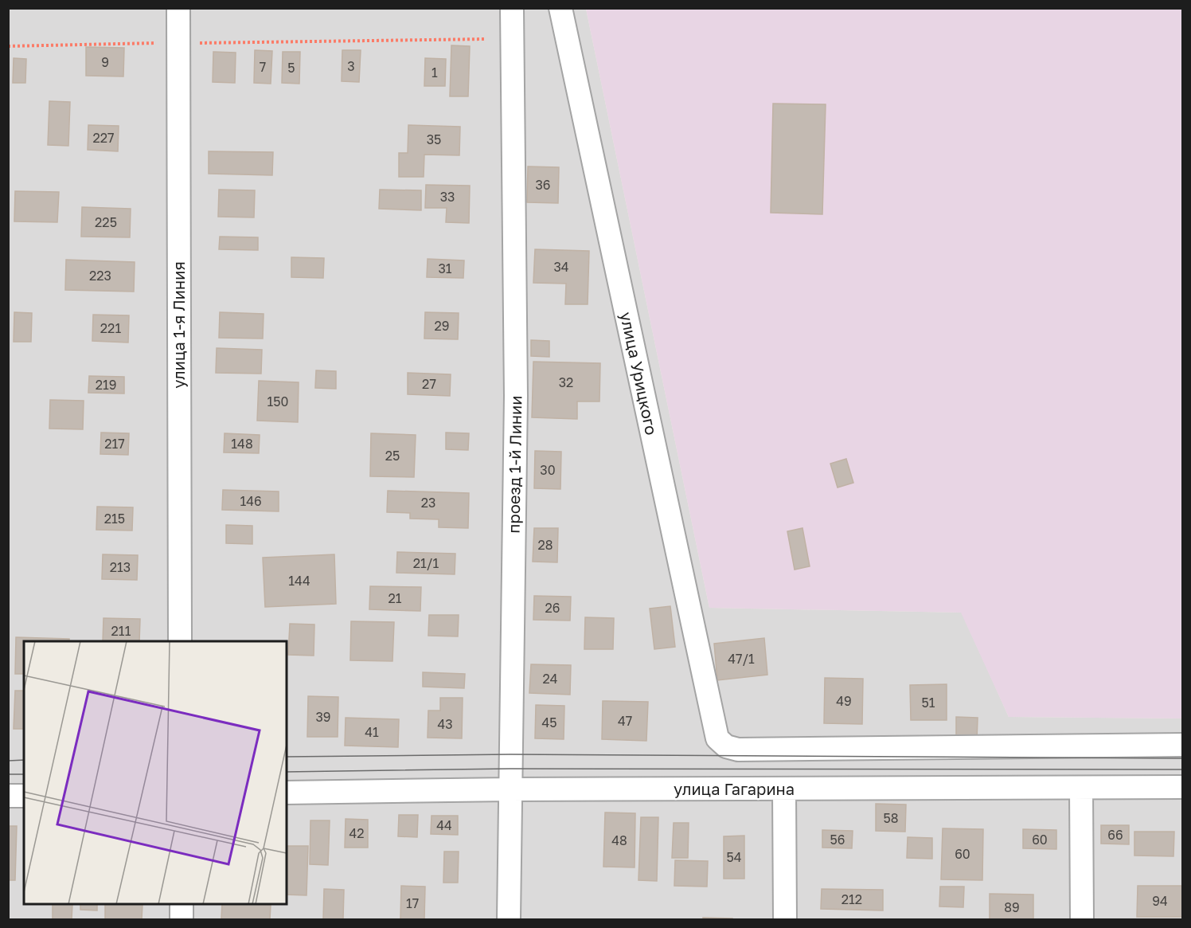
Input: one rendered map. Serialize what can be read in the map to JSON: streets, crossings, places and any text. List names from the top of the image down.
{
  "streets": {
    "street": [
      "улица 1-я Линия",
      "улица Урицкого",
      "проезд 1-й Линии",
      "улица Гагарина"
    ]
  },
  "crossings": [
    ["проезд 1-й Линии", "улица Гагарина"]
  ],
  "house_numbers": [
    "9",
    "3",
    "7",
    "5",
    "1",
    "227",
    "35",
    "36",
    "33",
    "225",
    "34",
    "31",
    "223",
    "29",
    "221",
    "32",
    "27",
    "219",
    "150",
    "217",
    "148",
    "25",
    "30",
    "146",
    "23",
    "215",
    "28",
    "21/1",
    "213",
    "144",
    "21",
    "26",
    "211",
    "47/1",
    "24",
    "49",
    "51",
    "39",
    "47",
    "45",
    "43",
    "41",
    "58",
    "44",
    "42",
    "66",
    "56",
    "60",
    "48",
    "60",
    "54",
    "212",
    "94",
    "17",
    "89"
  ]
}
